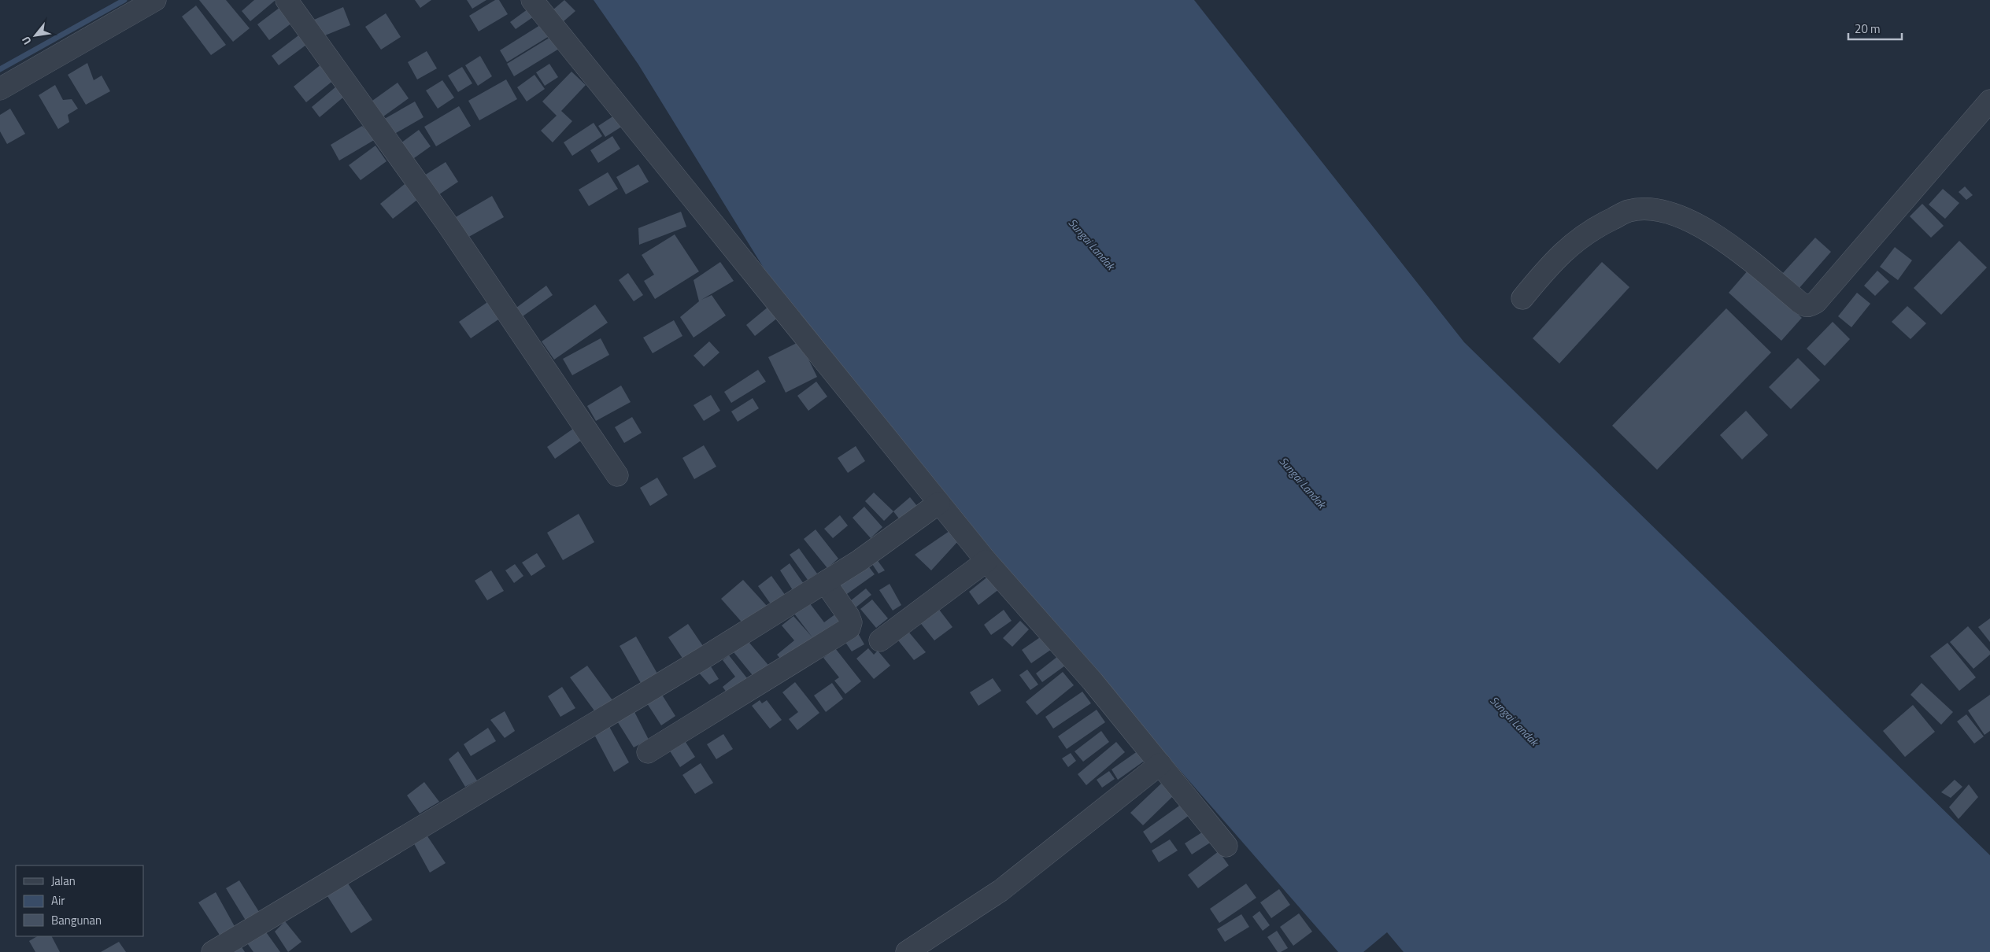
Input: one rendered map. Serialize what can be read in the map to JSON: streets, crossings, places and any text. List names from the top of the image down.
{
  "water": ["Sungai Landak"],
  "legend": ["Jalan", "Air", "Bangunan"],
  "scale_bar": "20 m",
  "north": "bottom left"
}
